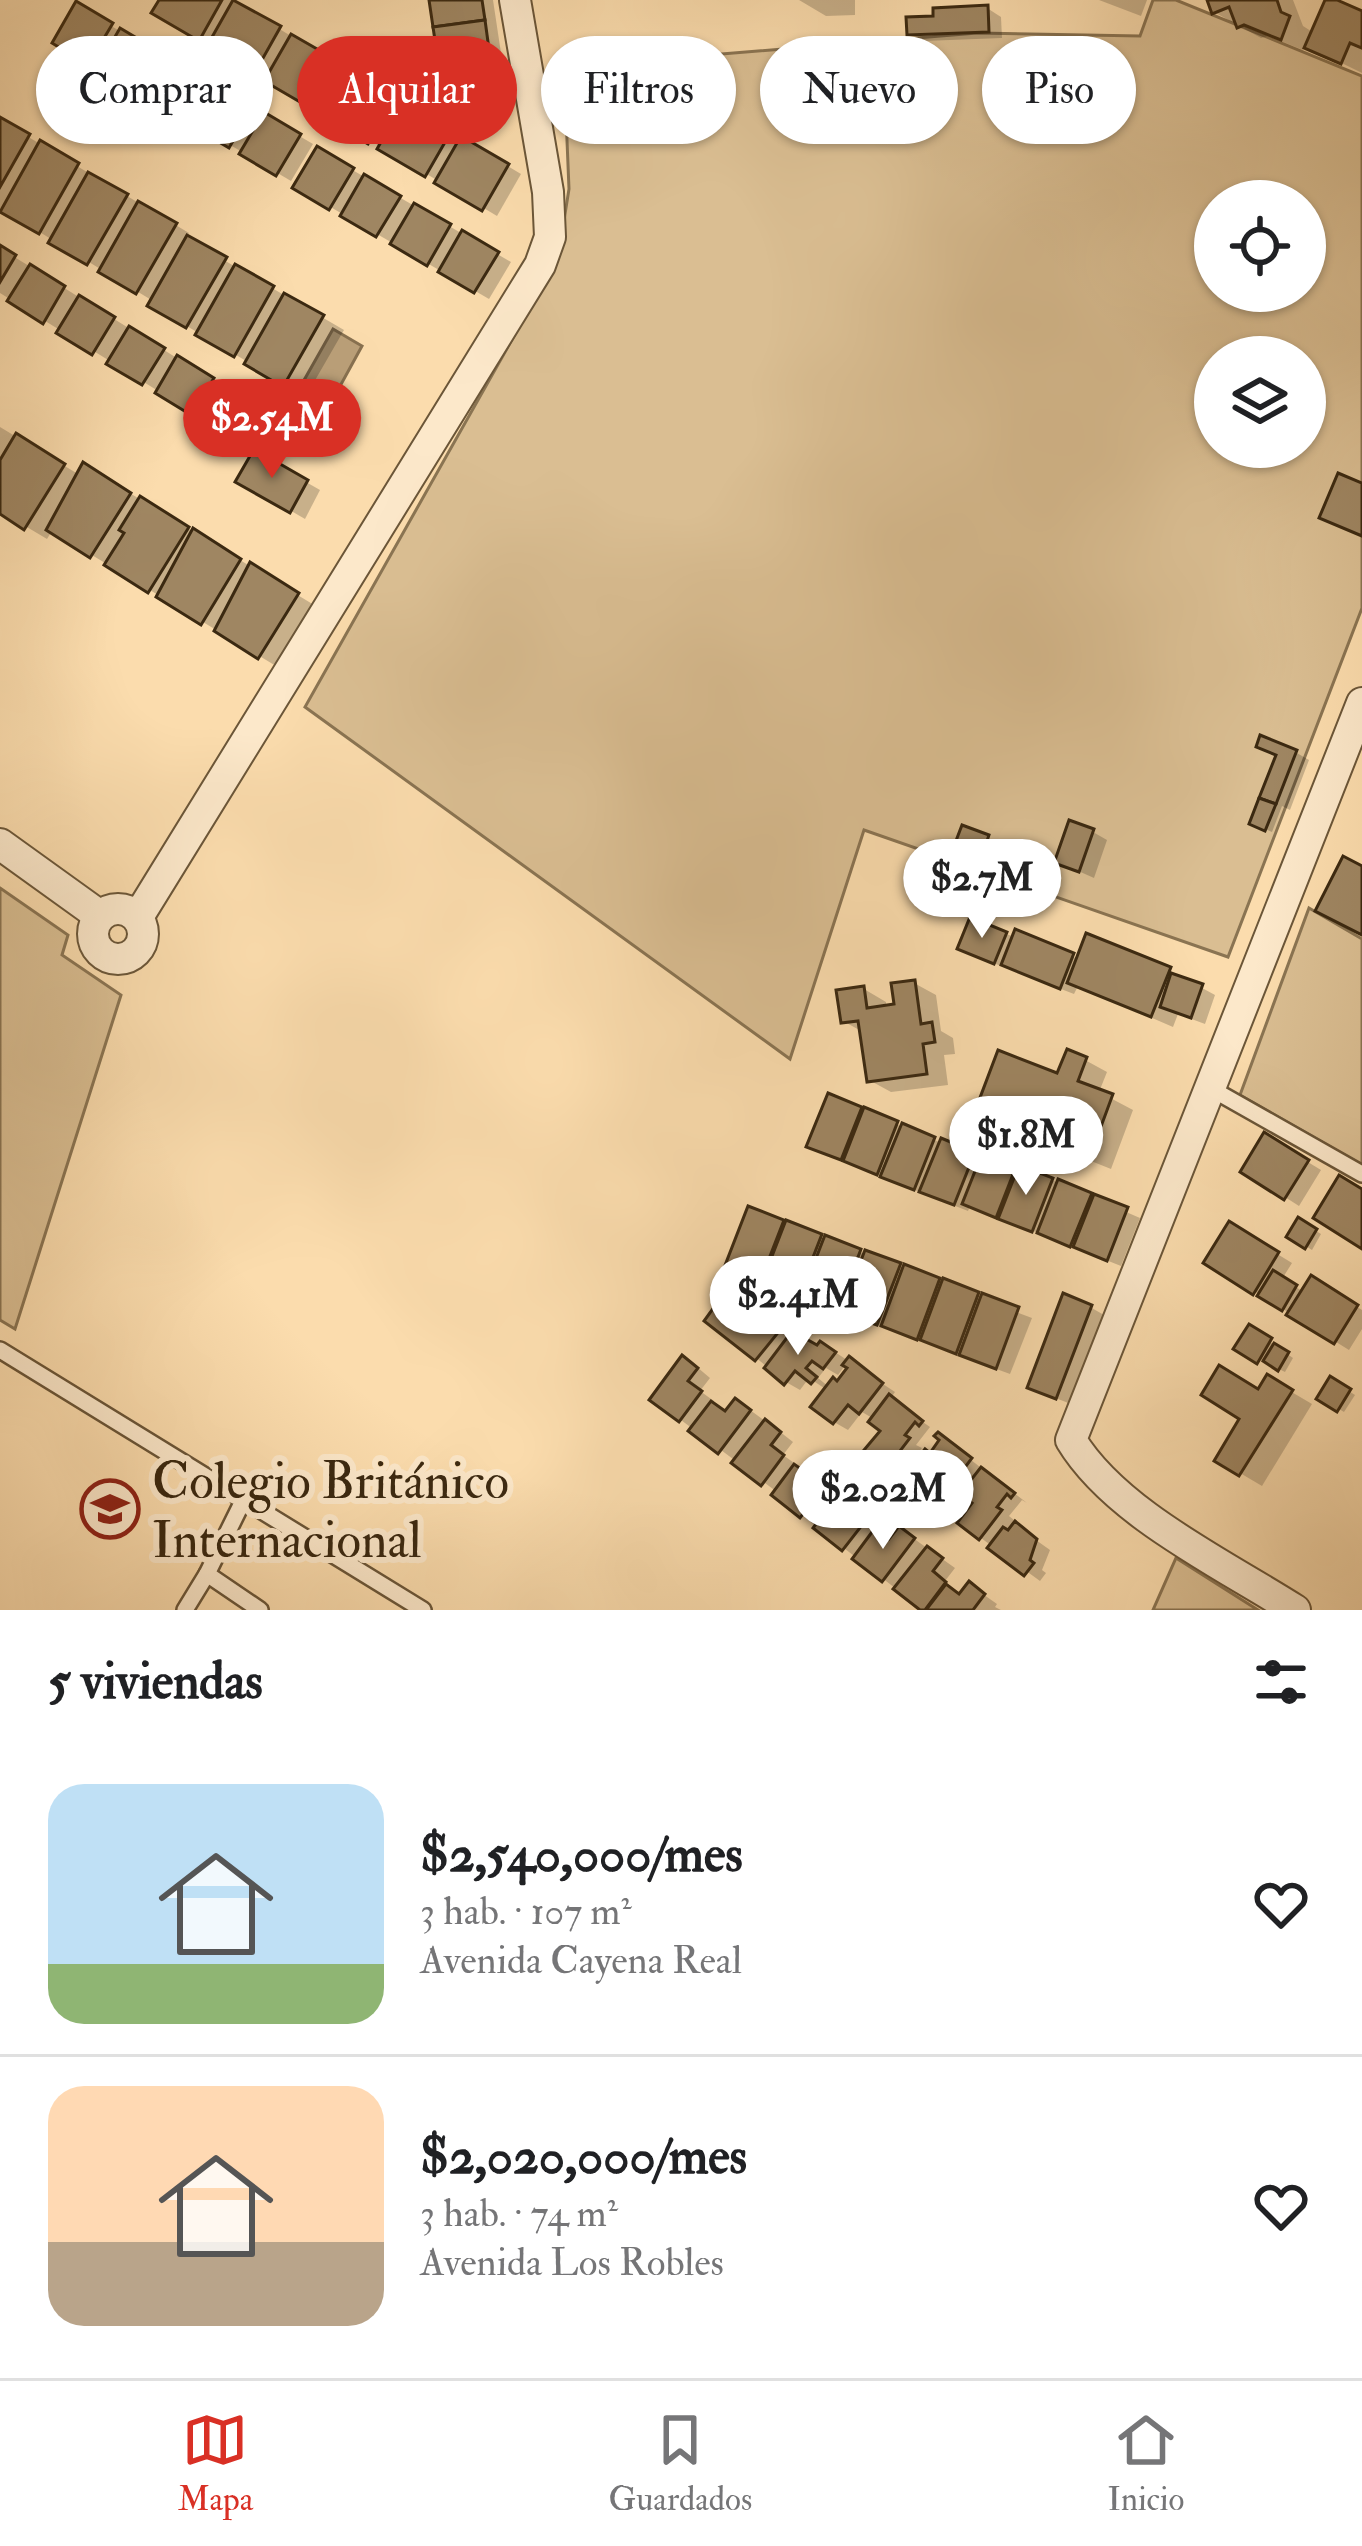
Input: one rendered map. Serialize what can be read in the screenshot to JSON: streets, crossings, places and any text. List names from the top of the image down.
{
  "places": {
    "school or university": ["Colegio Británico Internacional"]
  },
  "page": {
    "chip": [
      "Comprar",
      "Alquilar",
      "Filtros",
      "Nuevo",
      "Piso"
    ],
    "price": [
      "$2.54M",
      "$2.7M",
      "$1.8M",
      "$2.41M",
      "$2.02M"
    ],
    "heading": "5 viviendas",
    "list": [
      {
        "name": "$2,540,000/mes",
        "note": "3 hab. · 107 m² · Avenida Cayena Real"
      },
      {
        "name": "$2,020,000/mes",
        "note": "3 hab. · 74 m² · Avenida Los Robles"
      }
    ],
    "tabs": ["Mapa", "Guardados", "Inicio"]
  }
}
